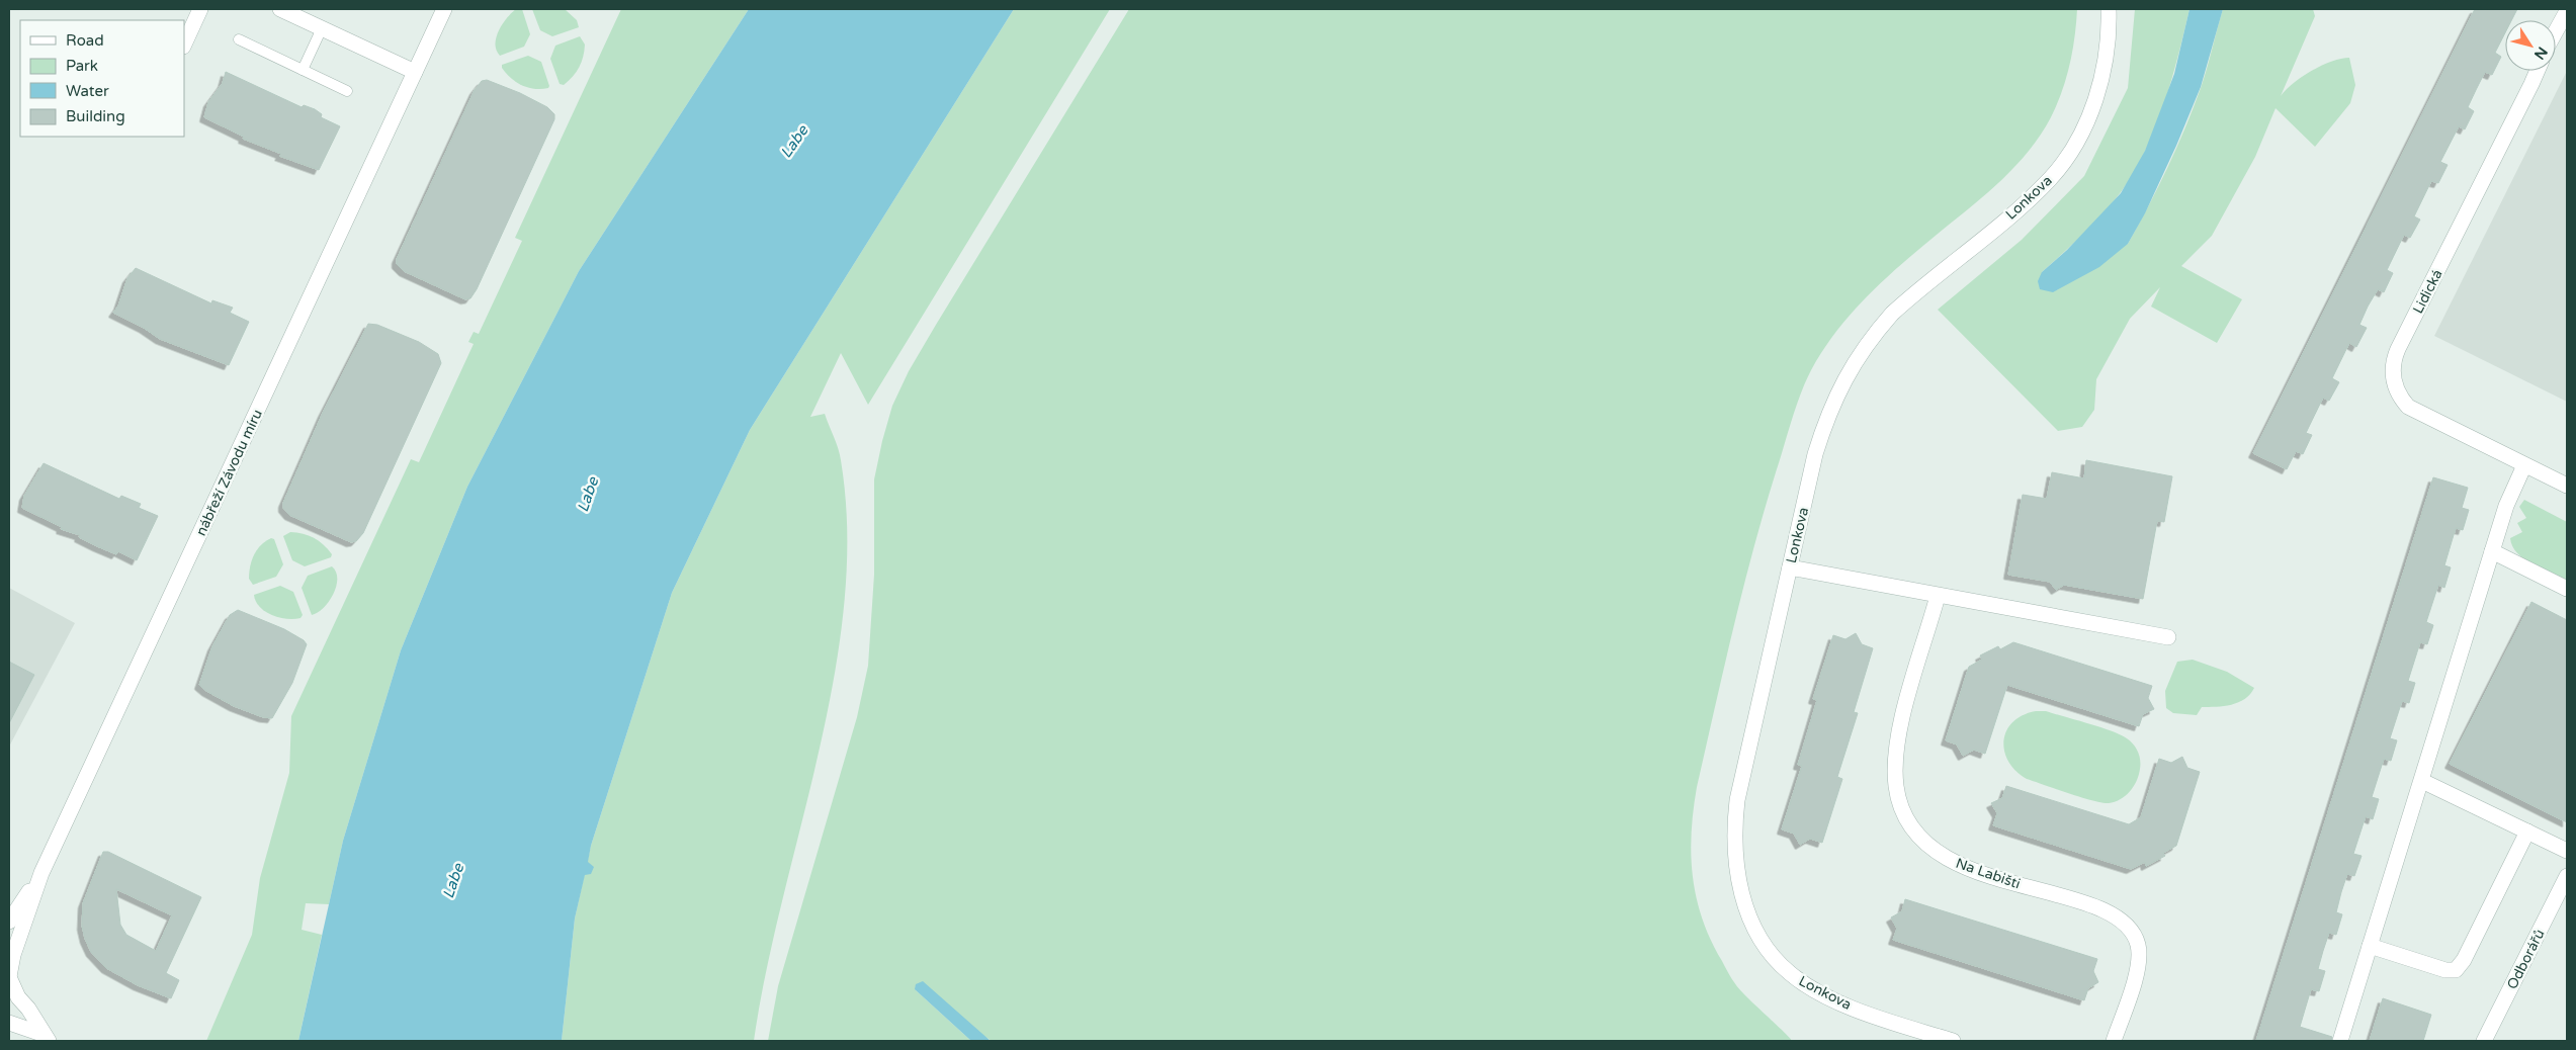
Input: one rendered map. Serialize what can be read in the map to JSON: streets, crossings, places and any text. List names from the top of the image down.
{
  "streets": {
    "street": [
      "Lonkova",
      "Lidická",
      "nábřeží Závodu míru",
      "Na Labišti",
      "Odborářů"
    ]
  },
  "water": ["Labe"],
  "legend": [
    "Road",
    "Park",
    "Water",
    "Building"
  ],
  "north": "bottom right"
}
